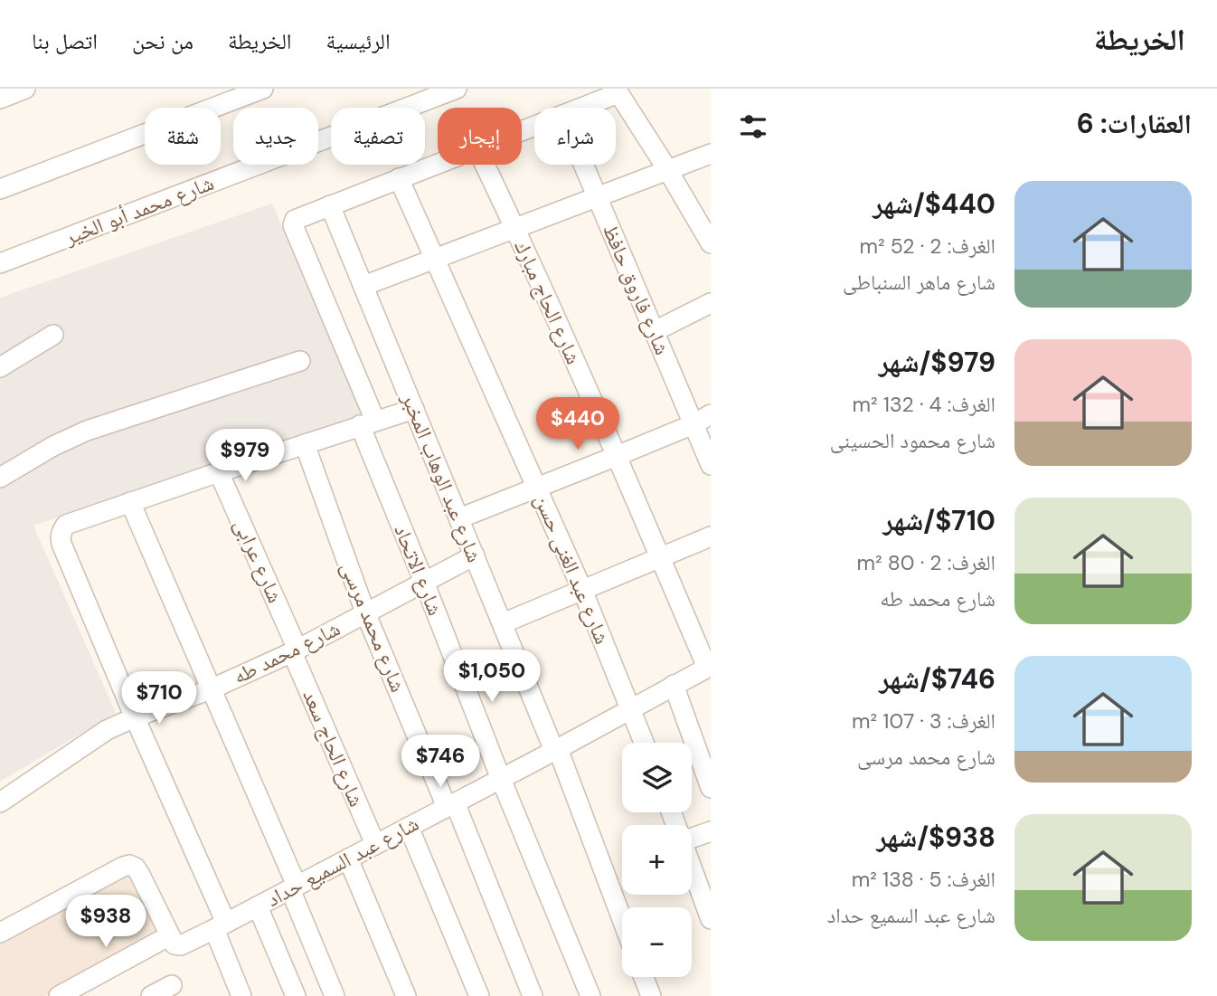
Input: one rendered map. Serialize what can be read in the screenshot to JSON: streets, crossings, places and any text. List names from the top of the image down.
{
  "streets": {
    "street": [
      "شارع محمد أبو الخير",
      "شارع فاروق حافظ",
      "شارع الحاج مبارك",
      "شارع عبد الوهاب المخبر",
      "شارع عرابى",
      "شارع عبد الغنى حسن",
      "شارع الاتحاد",
      "شارع محمد مرسى",
      "شارع محمد طه",
      "شارع الحاج سعد",
      "شارع عبد السميع حداد"
    ]
  },
  "crossings": [
    ["شارع الحاج مبارك", "شارع عبد السميع حداد"],
    ["شارع عبد الوهاب المخبر", "شارع الاتحاد"],
    ["شارع عبد الوهاب المخبر", "شارع محمد طه"],
    ["شارع عبد الوهاب المخبر", "شارع عبد السميع حداد"],
    ["شارع عرابى", "شارع محمد طه"],
    ["شارع عرابى", "شارع الحاج سعد"],
    ["شارع عبد الغنى حسن", "شارع عبد السميع حداد"],
    ["شارع الاتحاد", "شارع محمد طه"],
    ["شارع الاتحاد", "شارع عبد السميع حداد"],
    ["شارع محمد مرسى", "شارع محمد طه"],
    ["شارع محمد مرسى", "شارع عبد السميع حداد"],
    ["شارع محمد طه", "شارع الحاج سعد"],
    ["شارع الحاج سعد", "شارع عبد السميع حداد"]
  ],
  "page": {
    "header": "الخريطة",
    "nav": [
      "الرئيسية",
      "الخريطة",
      "من نحن",
      "اتصل بنا"
    ],
    "heading": "العقارات: 6",
    "chip": [
      "شراء",
      "إيجار",
      "تصفية",
      "جديد",
      "شقة"
    ],
    "list": [
      {
        "name": "$440/شهر",
        "note": "الغرف: 2 · 52 m² · شارع ماهر السنباطى"
      },
      {
        "name": "$979/شهر",
        "note": "الغرف: 4 · 132 m² · شارع محمود الحسينى"
      },
      {
        "name": "$710/شهر",
        "note": "الغرف: 2 · 80 m² · شارع محمد طه"
      },
      {
        "name": "$746/شهر",
        "note": "الغرف: 3 · 107 m² · شارع محمد مرسى"
      },
      {
        "name": "$938/شهر",
        "note": "الغرف: 5 · 138 m² · شارع عبد السميع حداد"
      }
    ],
    "price": [
      "$440",
      "$979",
      "$1,050",
      "$710",
      "$746",
      "$938"
    ],
    "map_buttons": ["+", "−"]
  }
}
